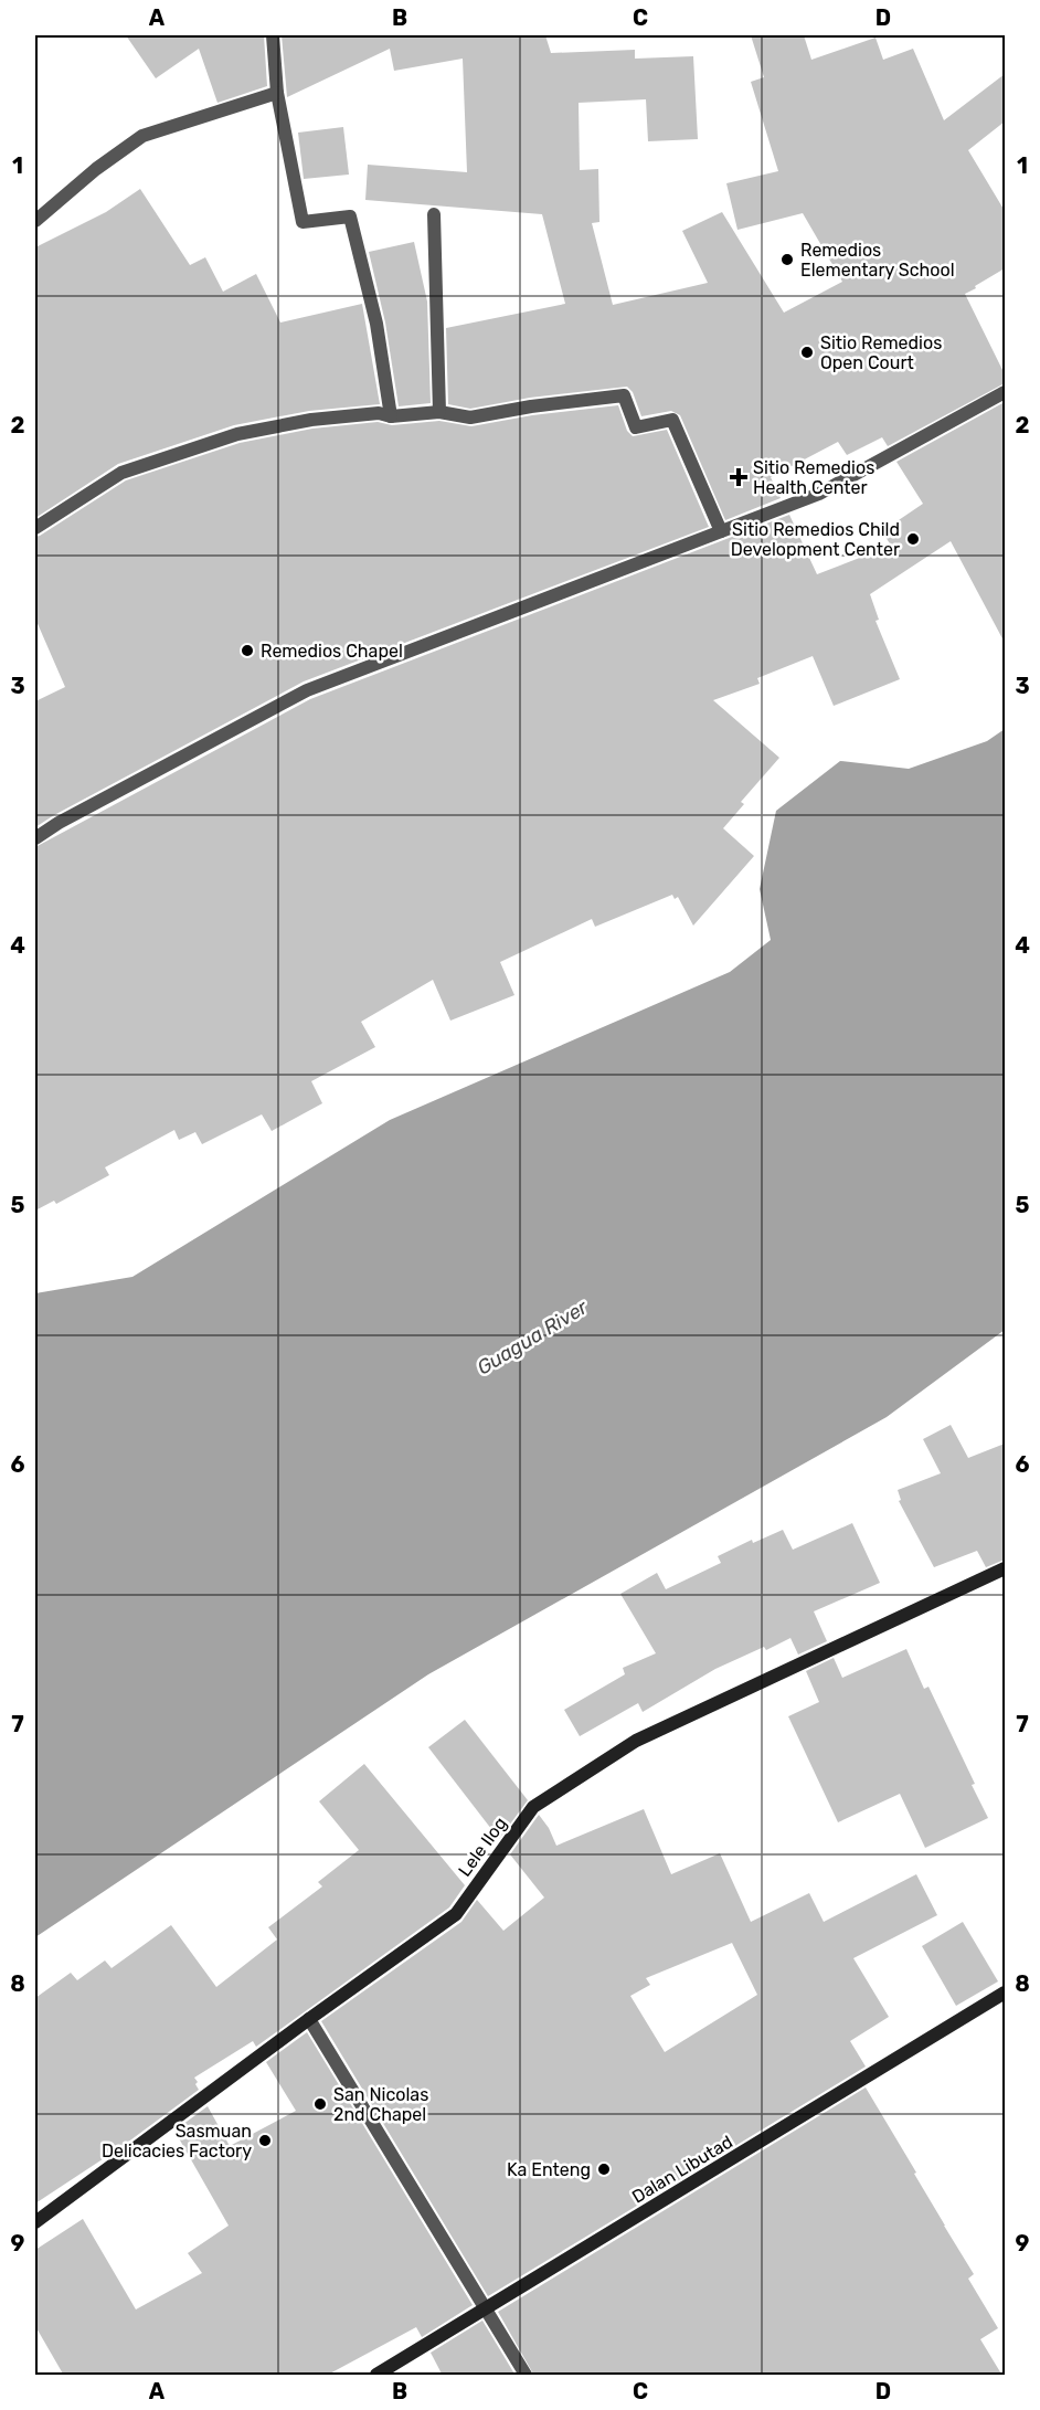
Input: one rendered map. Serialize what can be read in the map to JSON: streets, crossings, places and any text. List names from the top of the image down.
{
  "streets": {
    "street": ["Lele Ilog", "Dalan Libutad"]
  },
  "water": ["Guagua River"],
  "places": {
    "other": [
      "Remedios Elementary School",
      "Sitio Remedios Open Court",
      "Sitio Remedios Child Development Center",
      "Remedios Chapel",
      "San Nicolas 2nd Chapel",
      "Sasmuan Delicacies Factory",
      "Ka Enteng"
    ],
    "health": ["Sitio Remedios Health Center"]
  },
  "grid": {
    "columns": [
      "A",
      "B",
      "C",
      "D"
    ],
    "rows": [
      "1",
      "2",
      "3",
      "4",
      "5",
      "6",
      "7",
      "8",
      "9"
    ]
  }
}
